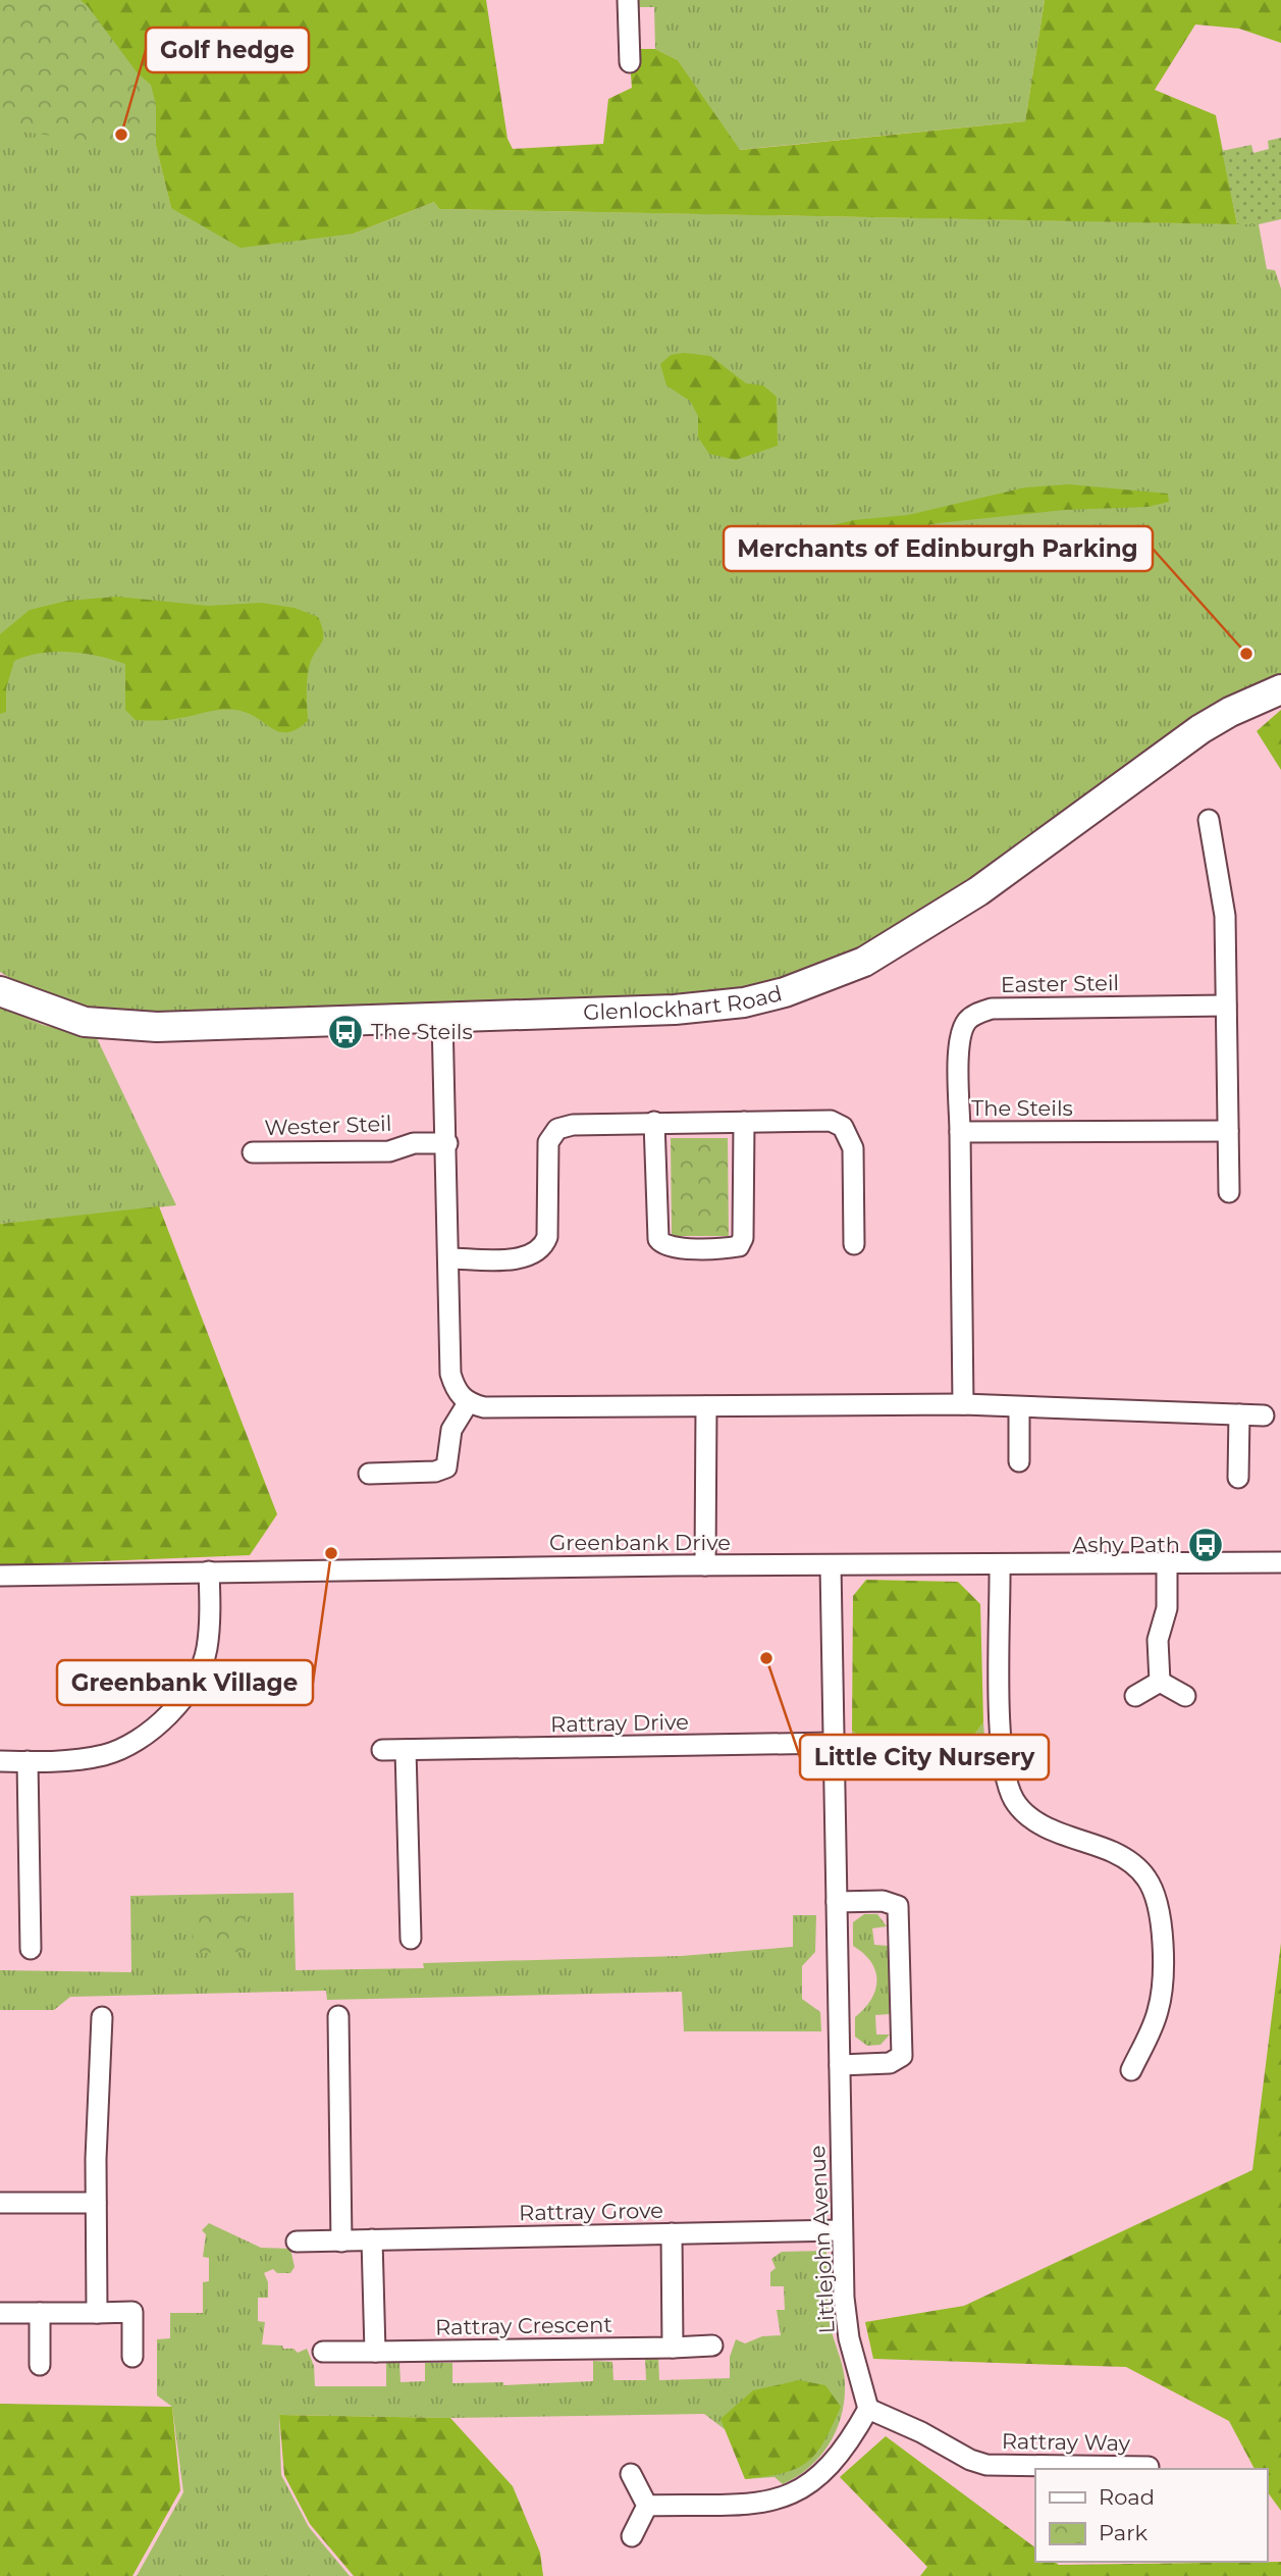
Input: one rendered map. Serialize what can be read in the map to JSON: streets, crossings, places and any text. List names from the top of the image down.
{
  "streets": {
    "street": [
      "Easter Steil",
      "Glenlockhart Road",
      "The Steils",
      "Wester Steil",
      "Greenbank Drive",
      "Rattray Drive",
      "Rattray Grove",
      "Littlejohn Avenue",
      "Rattray Crescent",
      "Rattray Way"
    ]
  },
  "crossings": [
    ["Easter Steil", "The Steils"],
    ["Greenbank Drive", "Littlejohn Avenue"],
    ["Rattray Drive", "Littlejohn Avenue"],
    ["Rattray Grove", "Littlejohn Avenue"],
    ["Littlejohn Avenue", "Rattray Way"]
  ],
  "places": {
    "other": [
      "Golf hedge",
      "Merchants of Edinburgh Parking",
      "Greenbank Village",
      "Little City Nursery"
    ],
    "bus stop": ["The Steils", "Ashy Path"]
  },
  "legend": ["Road", "Park"]
}
